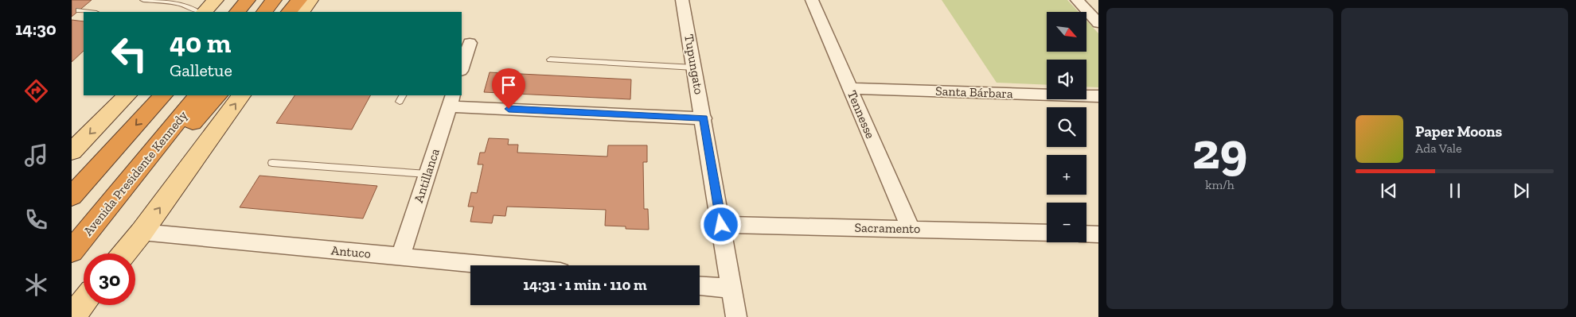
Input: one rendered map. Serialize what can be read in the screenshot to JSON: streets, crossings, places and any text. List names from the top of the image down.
{
  "streets": {
    "highway": ["Avenida Presidente Kennedy"],
    "street": [
      "Tupungato",
      "Santa Bárbara",
      "Tennesse",
      "Antillanca",
      "Sacramento",
      "Antuco"
    ]
  },
  "crossings": [
    ["Tupungato", "Sacramento"],
    ["Santa Bárbara", "Tennesse"],
    ["Tennesse", "Sacramento"],
    ["Antillanca", "Antuco"]
  ],
  "north": "bottom right",
  "page": {
    "tabs": "14:30",
    "tile": ["29", "km/h"],
    "map_buttons": ["+", "−"],
    "turn": ["40 m", "Galletue"],
    "song": ["Paper Moons", "Ada Vale"],
    "limit": "30",
    "trip": "14:31 · 1 min · 110 m"
  }
}
